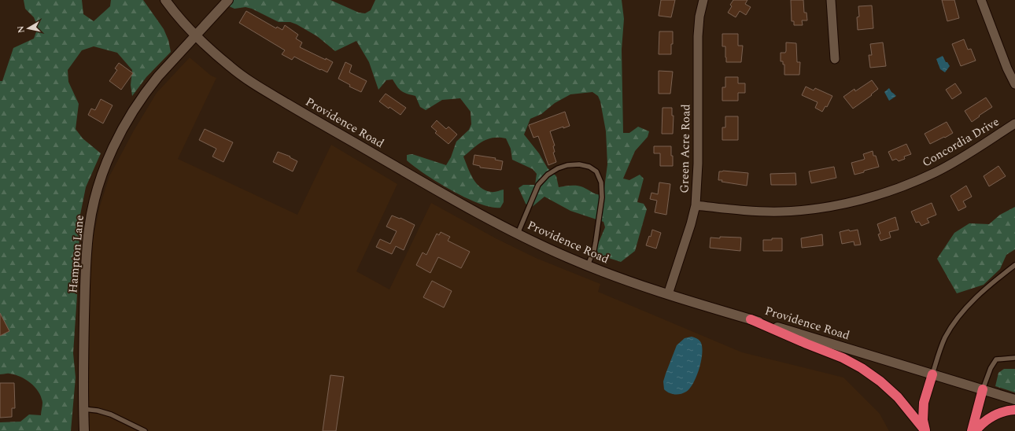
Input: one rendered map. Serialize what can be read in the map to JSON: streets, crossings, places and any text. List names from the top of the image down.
{
  "streets": {
    "street": [
      "Providence Road",
      "Concordia Drive",
      "Green Acre Road",
      "Hampton Lane"
    ]
  },
  "crossings": [
    ["Providence Road", "Green Acre Road"],
    ["Providence Road", "Hampton Lane"],
    ["Concordia Drive", "Green Acre Road"]
  ],
  "north": "left"
}
